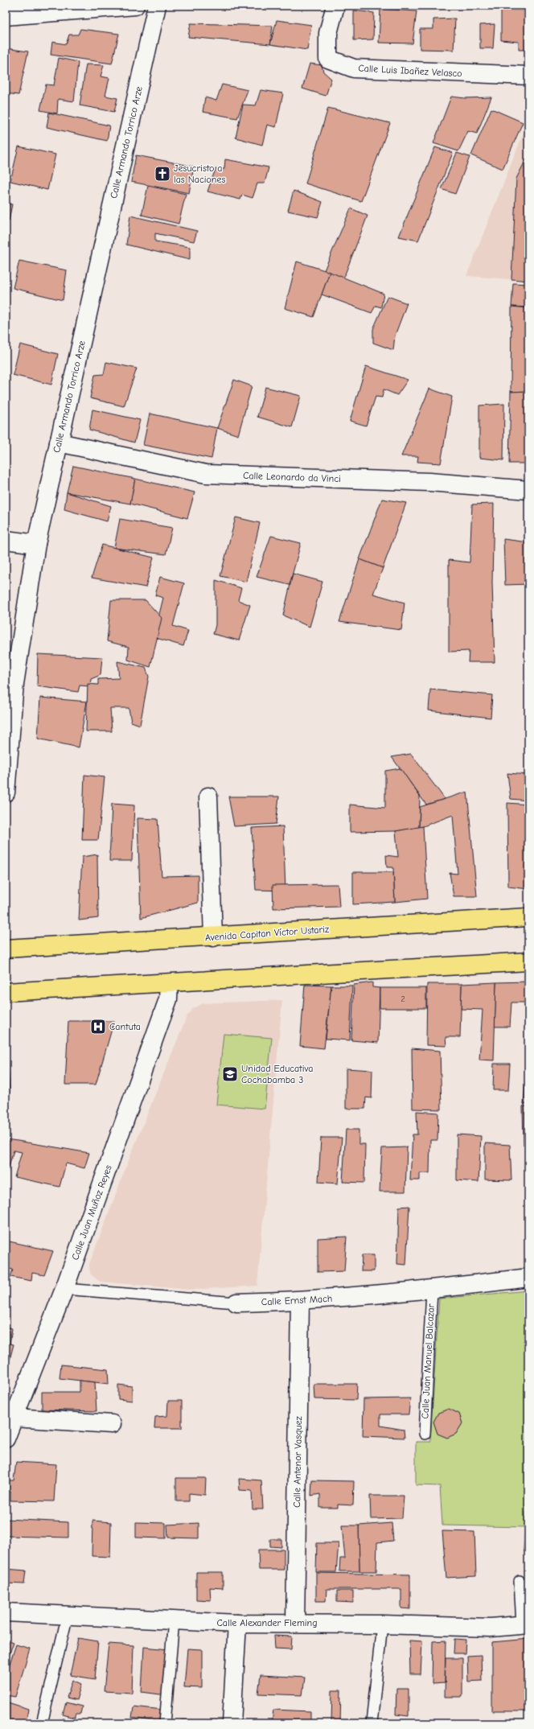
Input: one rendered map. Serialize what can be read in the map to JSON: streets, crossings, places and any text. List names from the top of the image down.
{
  "streets": {
    "main road": ["Avenida Capitan Víctor Ustariz"],
    "street": [
      "Calle Luis Ibañez Velasco",
      "Calle Armando Torrico Arze",
      "Calle Leonardo da Vinci",
      "Calle Juan Muñoz Reyes",
      "Calle Ernst Mach",
      "Calle Antenor Vasquez",
      "Calle Alexander Fleming"
    ],
    "lane": ["Calle Juan Manuel Balcazar"]
  },
  "crossings": [
    ["Calle Armando Torrico Arze", "Calle Leonardo da Vinci"],
    ["Calle Juan Muñoz Reyes", "Calle Ernst Mach"],
    ["Calle Ernst Mach", "Calle Juan Manuel Balcazar"],
    ["Calle Ernst Mach", "Calle Antenor Vasquez"],
    ["Calle Antenor Vasquez", "Calle Alexander Fleming"]
  ],
  "places": {
    "church": ["Jesucristo a las Naciones"],
    "hospital": ["Cantuta"],
    "school or university": ["Unidad Educativa Cochabamba 3"]
  },
  "house_numbers": ["2"]
}
